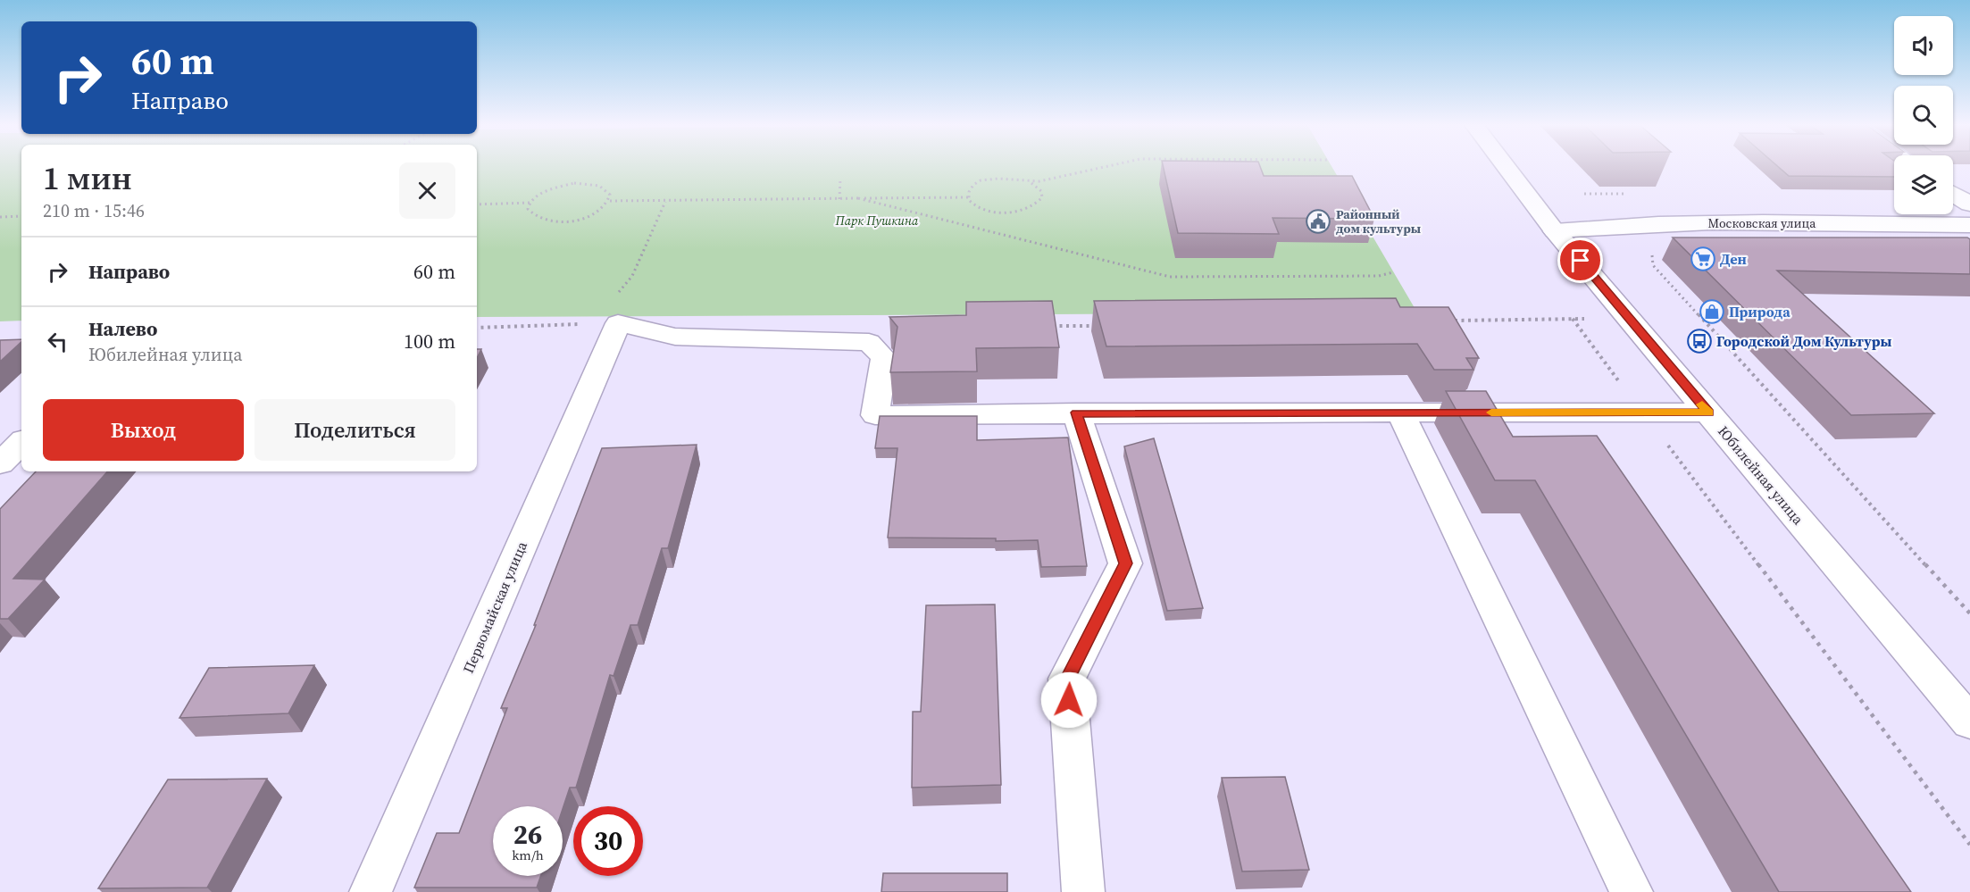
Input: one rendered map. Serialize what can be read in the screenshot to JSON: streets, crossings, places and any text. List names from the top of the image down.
{
  "streets": {
    "street": ["Московская улица", "Юбилейная улица", "Первомайская улица"]
  },
  "crossings": [
    ["Московская улица", "Юбилейная улица"]
  ],
  "parks": ["Парк Пушкина"],
  "places": {
    "public building": ["Районный дом культуры"],
    "supermarket": ["Ден"],
    "shop": ["Природа"],
    "bus stop": ["Городской Дом Культуры"]
  },
  "page": {
    "turn": ["60 m", "Направо"],
    "heading": ["1 мин", "210 m · 15:46"],
    "list": [
      {
        "name": "Направо",
        "value": "60 m"
      },
      {
        "name": "Налево",
        "note": "Юбилейная улица",
        "value": "100 m"
      }
    ],
    "buttons": ["Выход", "Поделиться"],
    "speed": "26 km/h",
    "limit": "30"
  }
}
